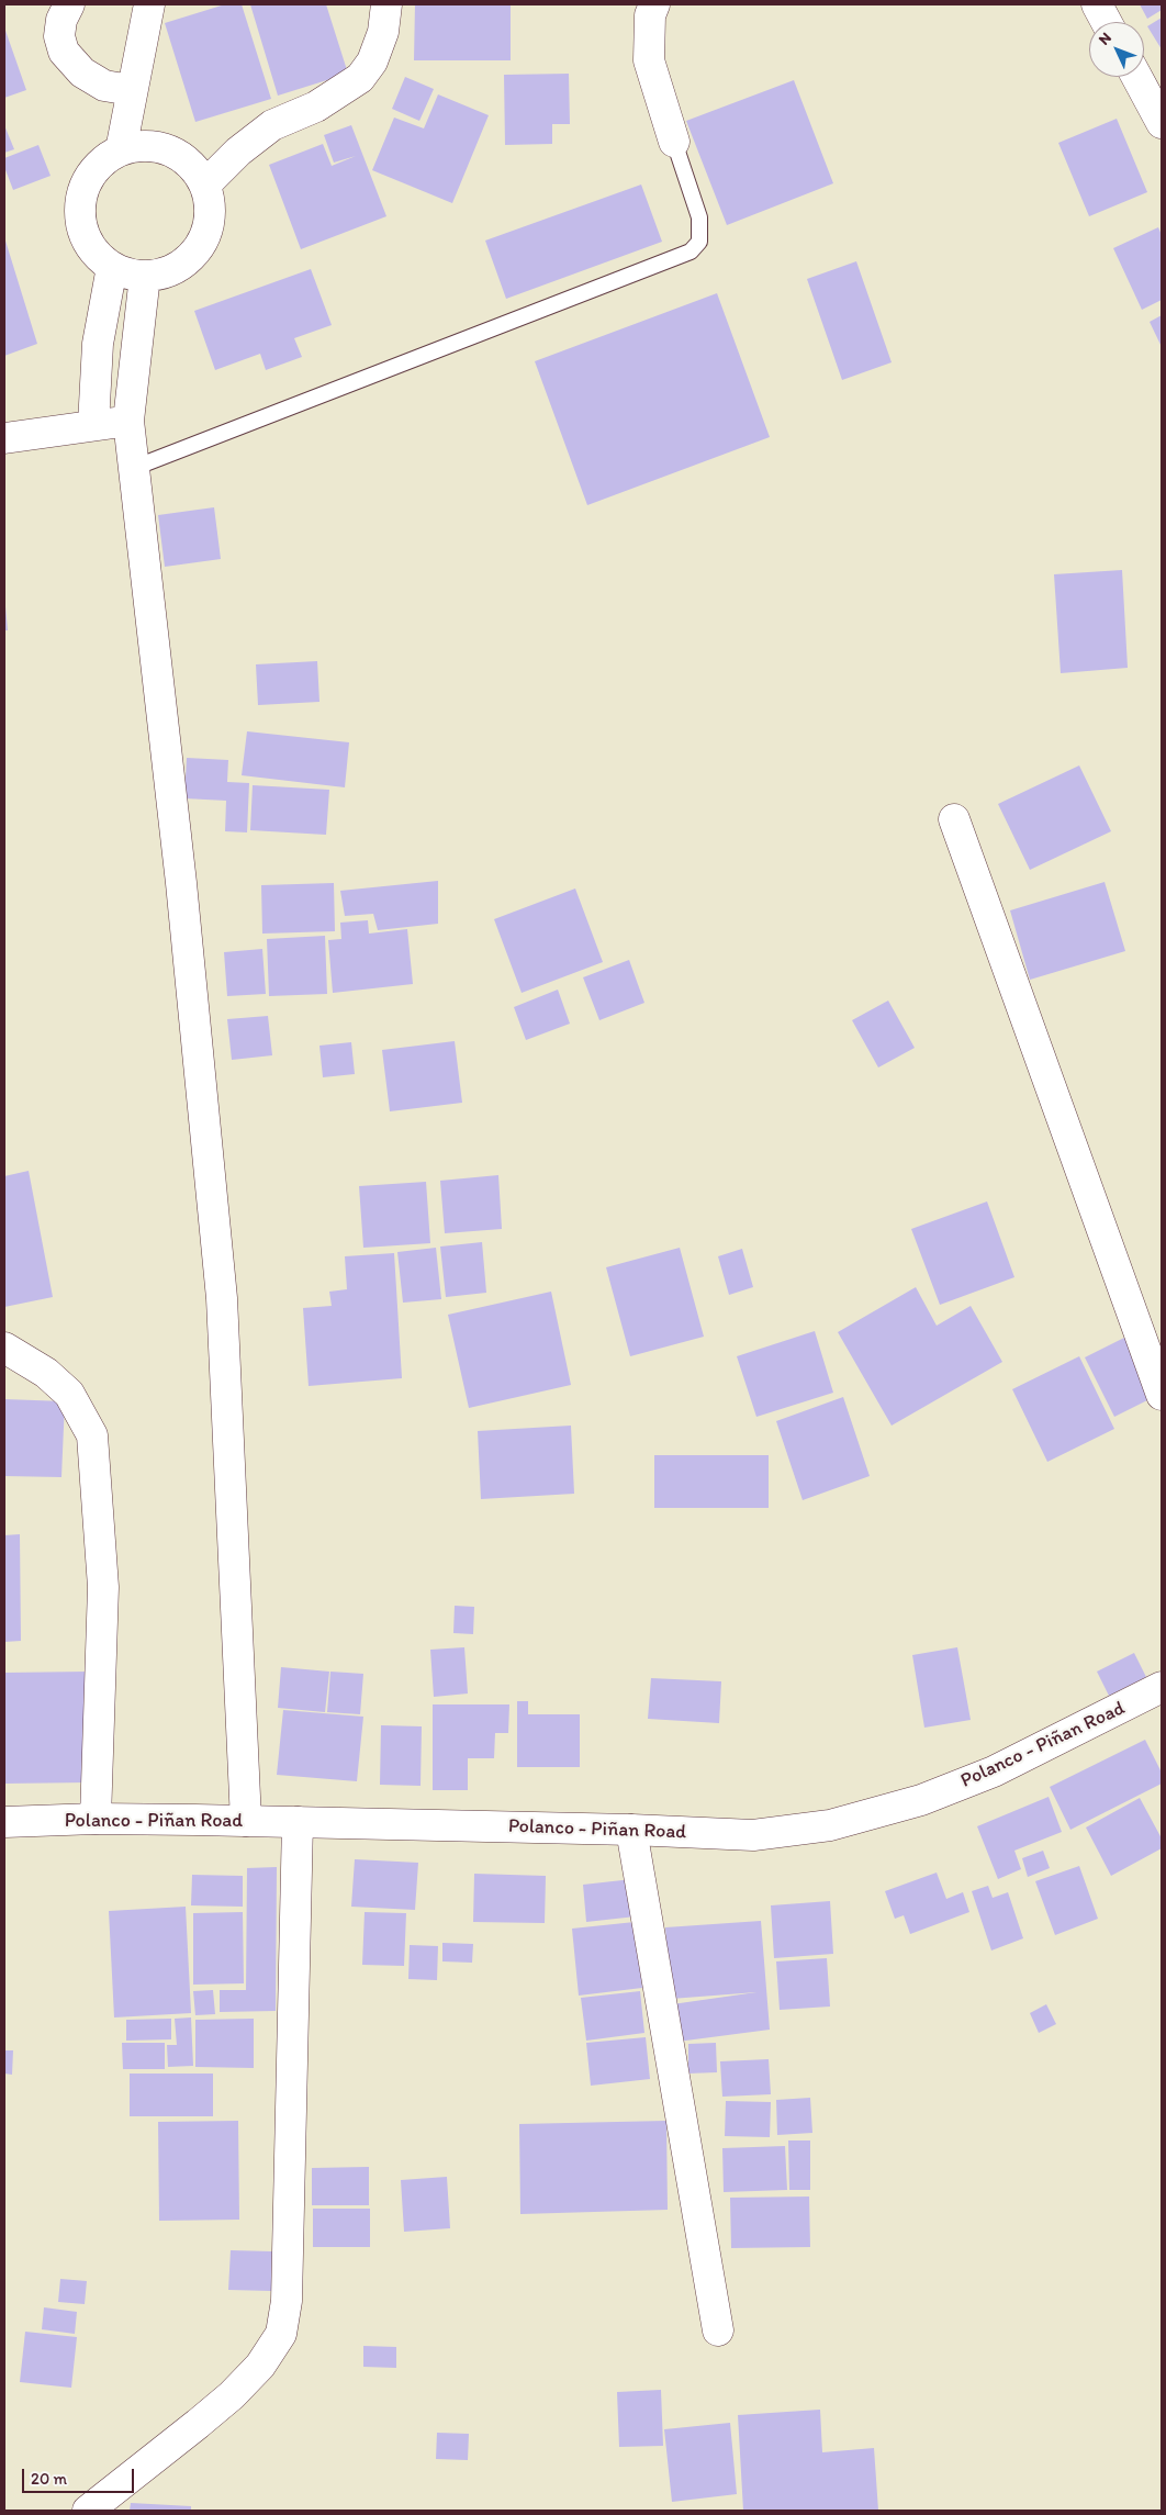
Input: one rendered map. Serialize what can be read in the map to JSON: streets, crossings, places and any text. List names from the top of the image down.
{
  "streets": {
    "street": ["Polanco - Piñan Road"]
  },
  "scale_bar": "20 m",
  "north": "top left"
}
